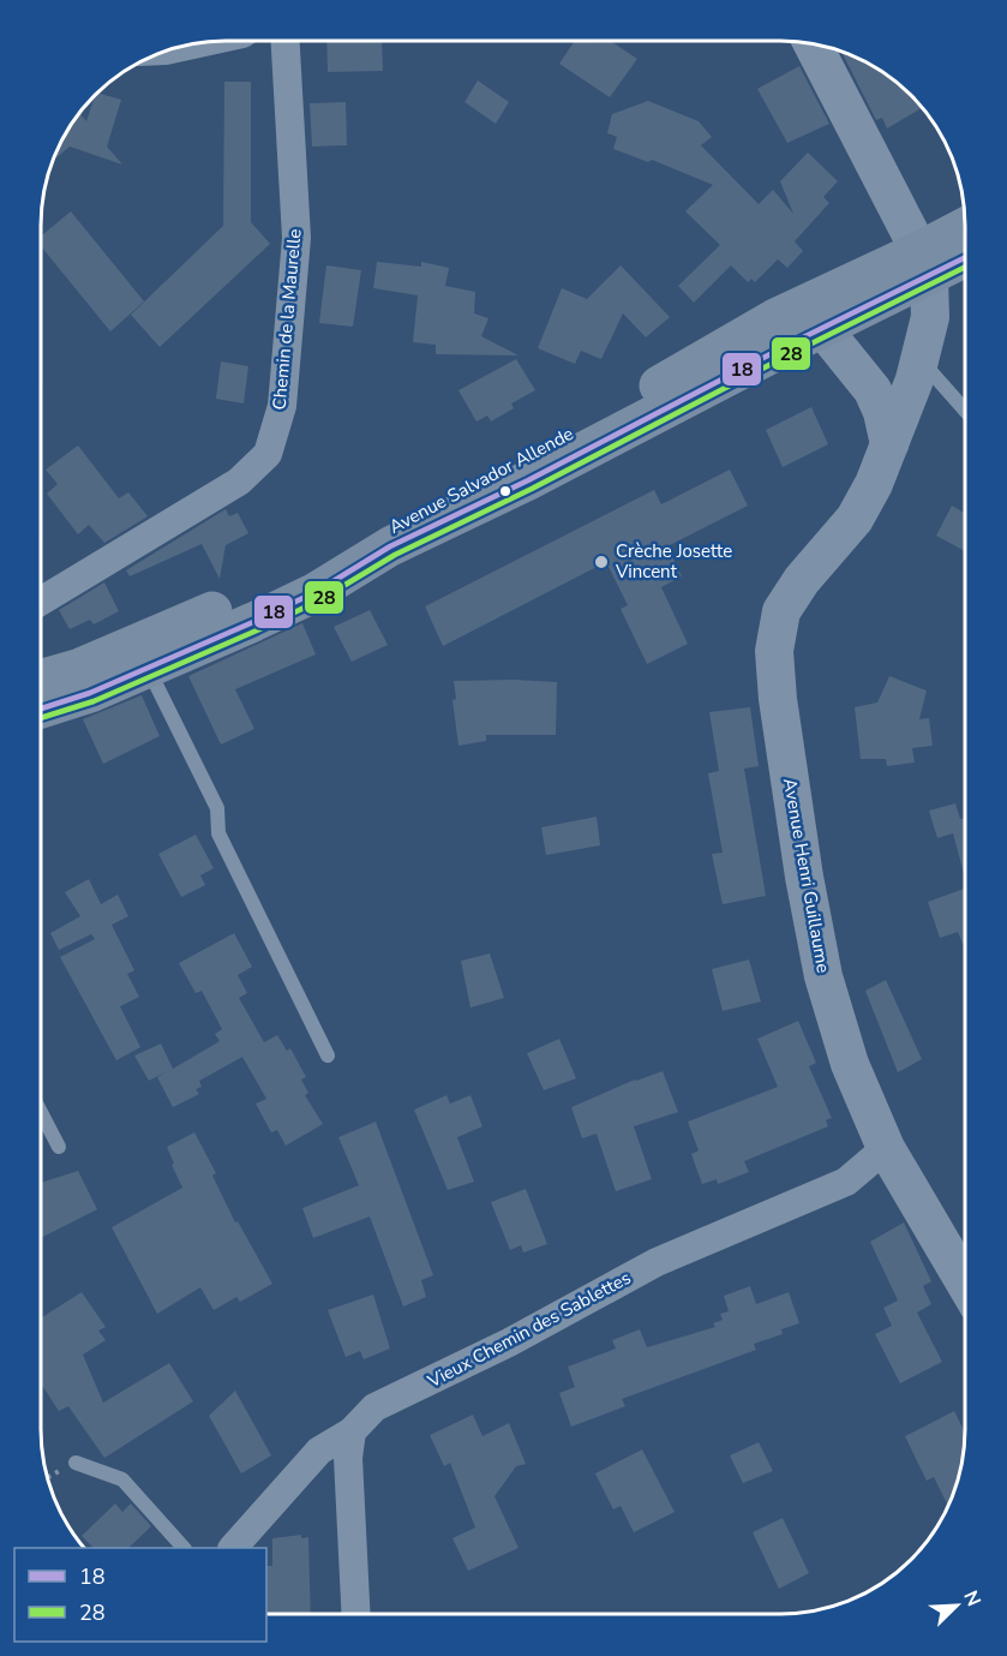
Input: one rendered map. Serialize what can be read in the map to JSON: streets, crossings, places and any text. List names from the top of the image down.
{
  "streets": {
    "main road": ["Avenue Salvador Allende"],
    "street": ["Chemin de la Maurelle", "Avenue Henri Guillaume", "Vieux Chemin des Sablettes"]
  },
  "crossings": [
    ["Avenue Salvador Allende", "Avenue Henri Guillaume"],
    ["Avenue Henri Guillaume", "Vieux Chemin des Sablettes"]
  ],
  "places": ["Crèche Josette Vincent"],
  "lines": ["transit line 18", "transit line 28"],
  "legend": ["18", "28"],
  "north": "top right"
}
